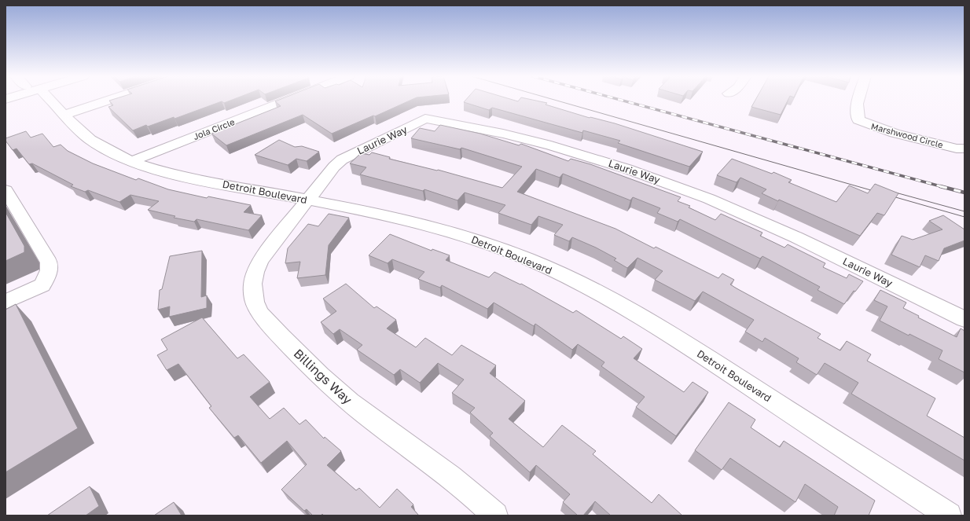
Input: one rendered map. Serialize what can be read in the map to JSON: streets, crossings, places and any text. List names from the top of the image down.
{
  "streets": {
    "street": [
      "Jola Circle",
      "Marshwood Circle",
      "Laurie Way",
      "Detroit Boulevard",
      "Billings Way"
    ]
  },
  "crossings": [
    ["Jola Circle", "Detroit Boulevard"],
    ["Laurie Way", "Detroit Boulevard"],
    ["Laurie Way", "Billings Way"],
    ["Detroit Boulevard", "Billings Way"]
  ]
}
